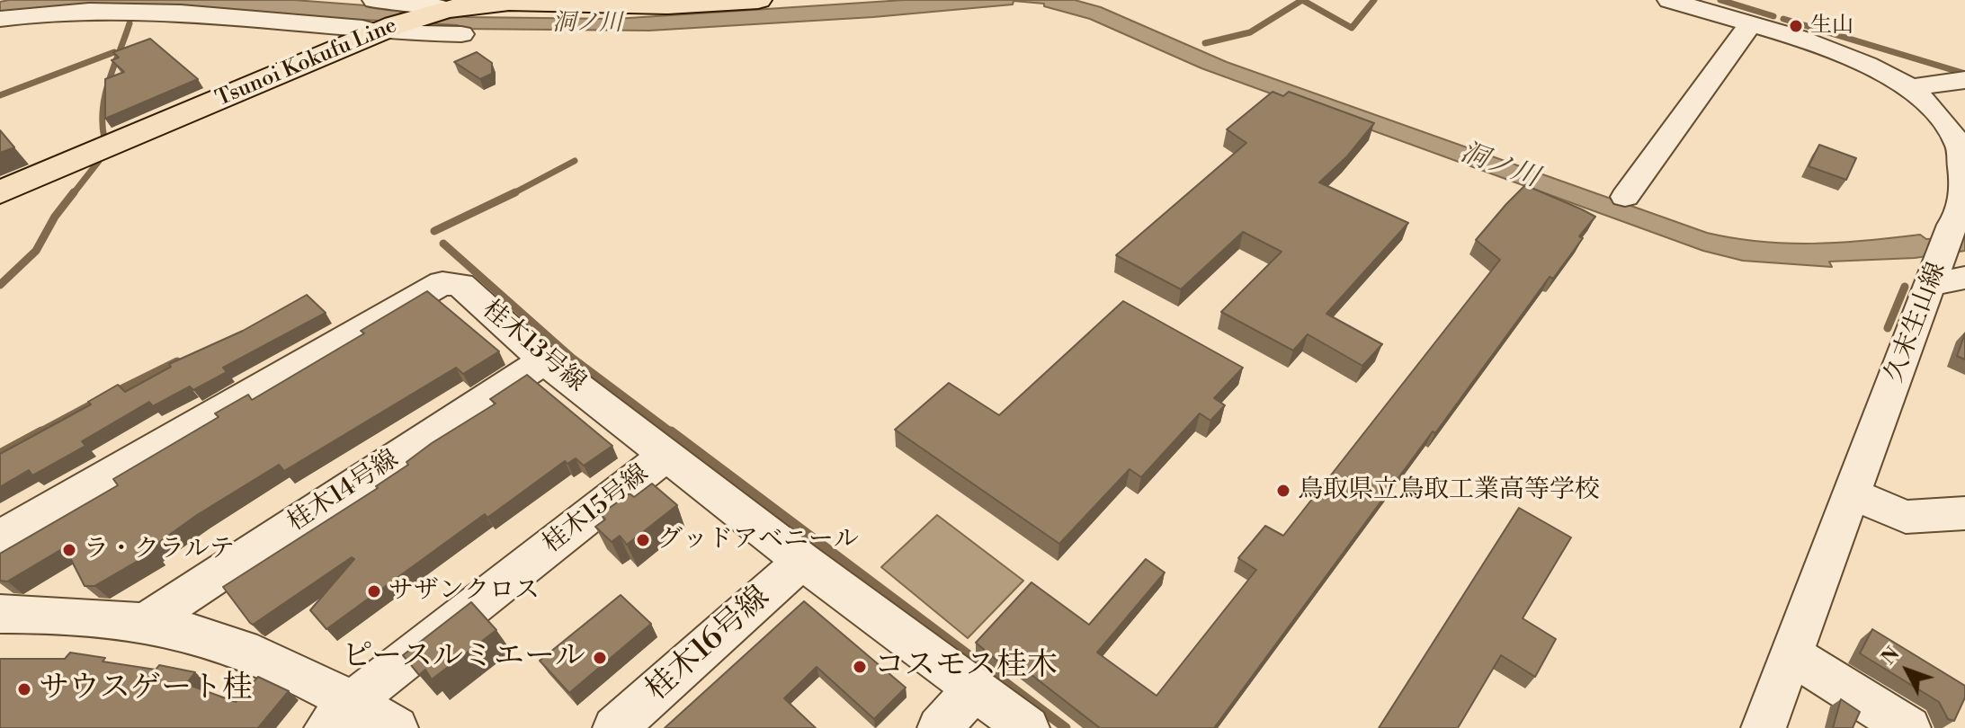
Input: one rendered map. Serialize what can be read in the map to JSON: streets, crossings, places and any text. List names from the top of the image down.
{
  "streets": {
    "main road": ["Tsunoi Kokufu Line"],
    "street": [
      "久末生山線",
      "桂木13号線",
      "桂木14号線",
      "桂木15号線",
      "桂木16号線"
    ]
  },
  "crossings": [
    ["桂木13号線", "桂木14号線"],
    ["桂木13号線", "桂木15号線"],
    ["桂木13号線", "桂木16号線"]
  ],
  "water": ["洞ノ川"],
  "places": [
    "生山",
    "鳥取県立鳥取工業高等学校",
    "グッドアベニール",
    "ラ・クラルテ",
    "サザンクロス",
    "ピースルミエール",
    "コスモス桂木",
    "サウスゲート桂"
  ],
  "north": "top left"
}
